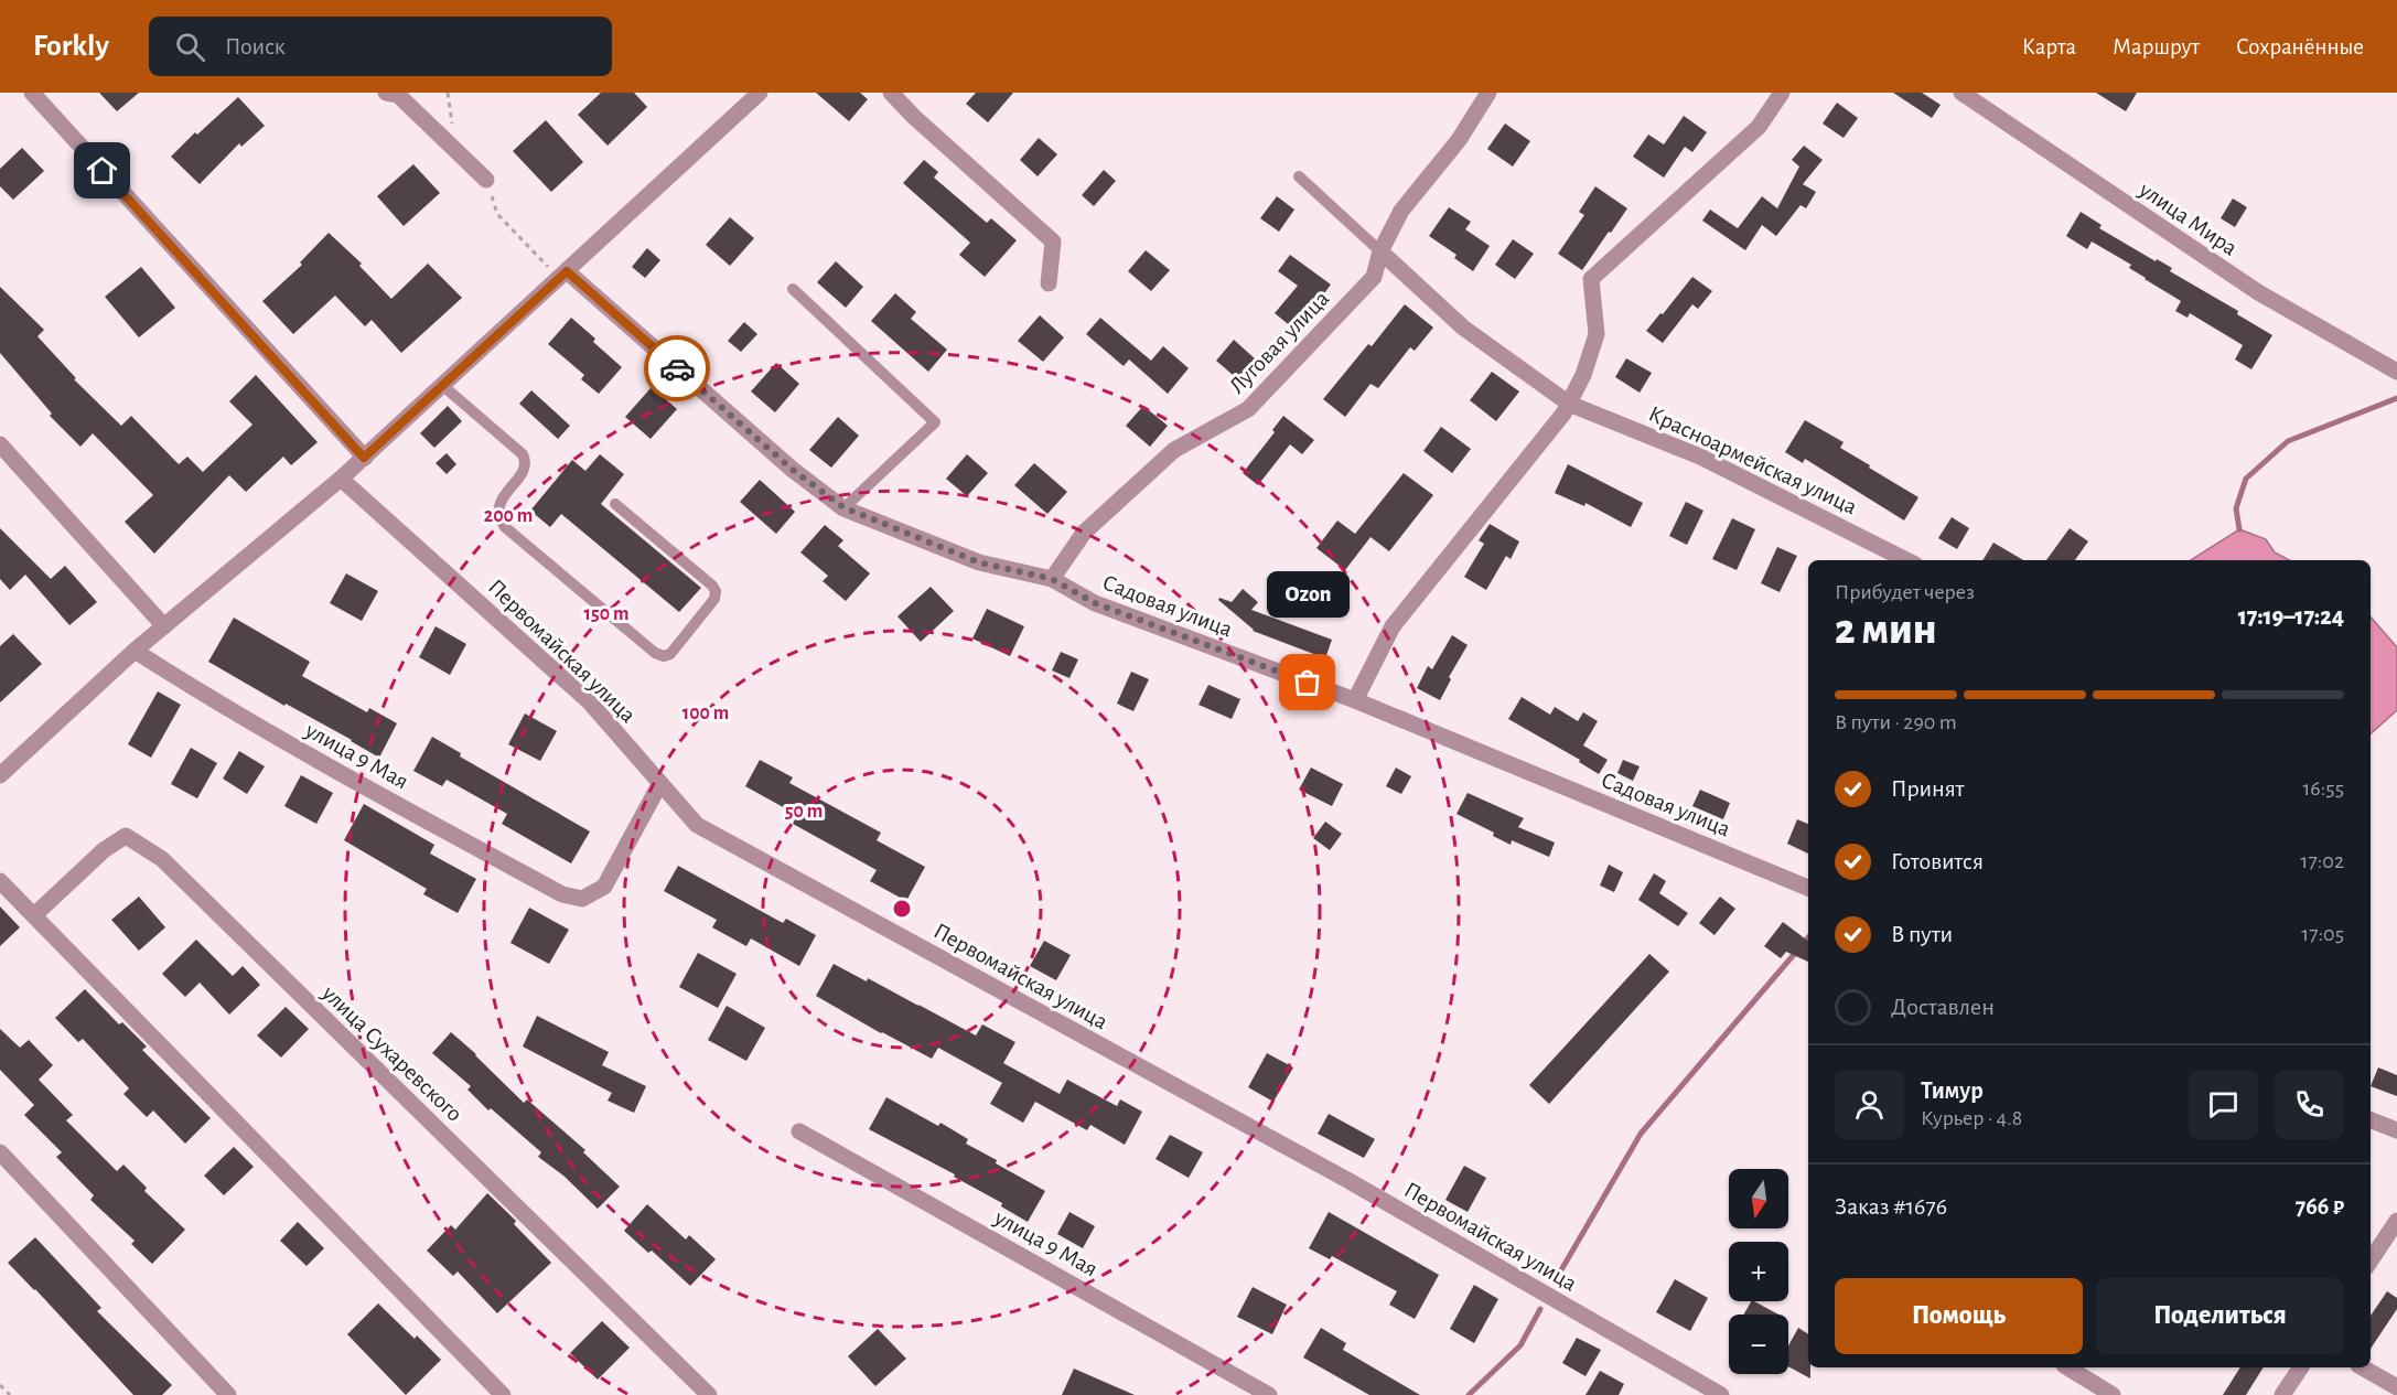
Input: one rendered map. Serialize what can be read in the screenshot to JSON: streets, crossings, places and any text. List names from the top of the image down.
{
  "streets": {
    "street": [
      "улица Мира",
      "Луговая улица",
      "Красноармейская улица",
      "Садовая улица",
      "Первомайская улица",
      "улица 9 Мая",
      "улица Сухаревского"
    ]
  },
  "crossings": [
    ["Луговая улица", "Красноармейская улица"],
    ["Луговая улица", "Садовая улица"],
    ["Первомайская улица", "улица 9 Мая"]
  ],
  "places": ["Ozon"],
  "north": "bottom",
  "page": {
    "header": "Forkly",
    "search": "Поиск",
    "nav": ["Карта", "Маршрут", "Сохранённые"],
    "heading": ["2 мин", "Прибудет через", "17:19–17:24"],
    "panel": [
      "Тимур",
      "Курьер · 4.8",
      "Заказ #1676",
      "766 ₽"
    ],
    "bubble": "Ozon",
    "bar": "В пути · 290 m",
    "list": [
      ["Принят", "16:55"],
      ["Готовится", "17:02"],
      ["В пути", "17:05"],
      "Доставлен"
    ],
    "map_buttons": ["+", "−"],
    "buttons": ["Помощь", "Поделиться"]
  },
  "rings": [
    "200 m",
    "150 m",
    "100 m",
    "50 m"
  ]
}
